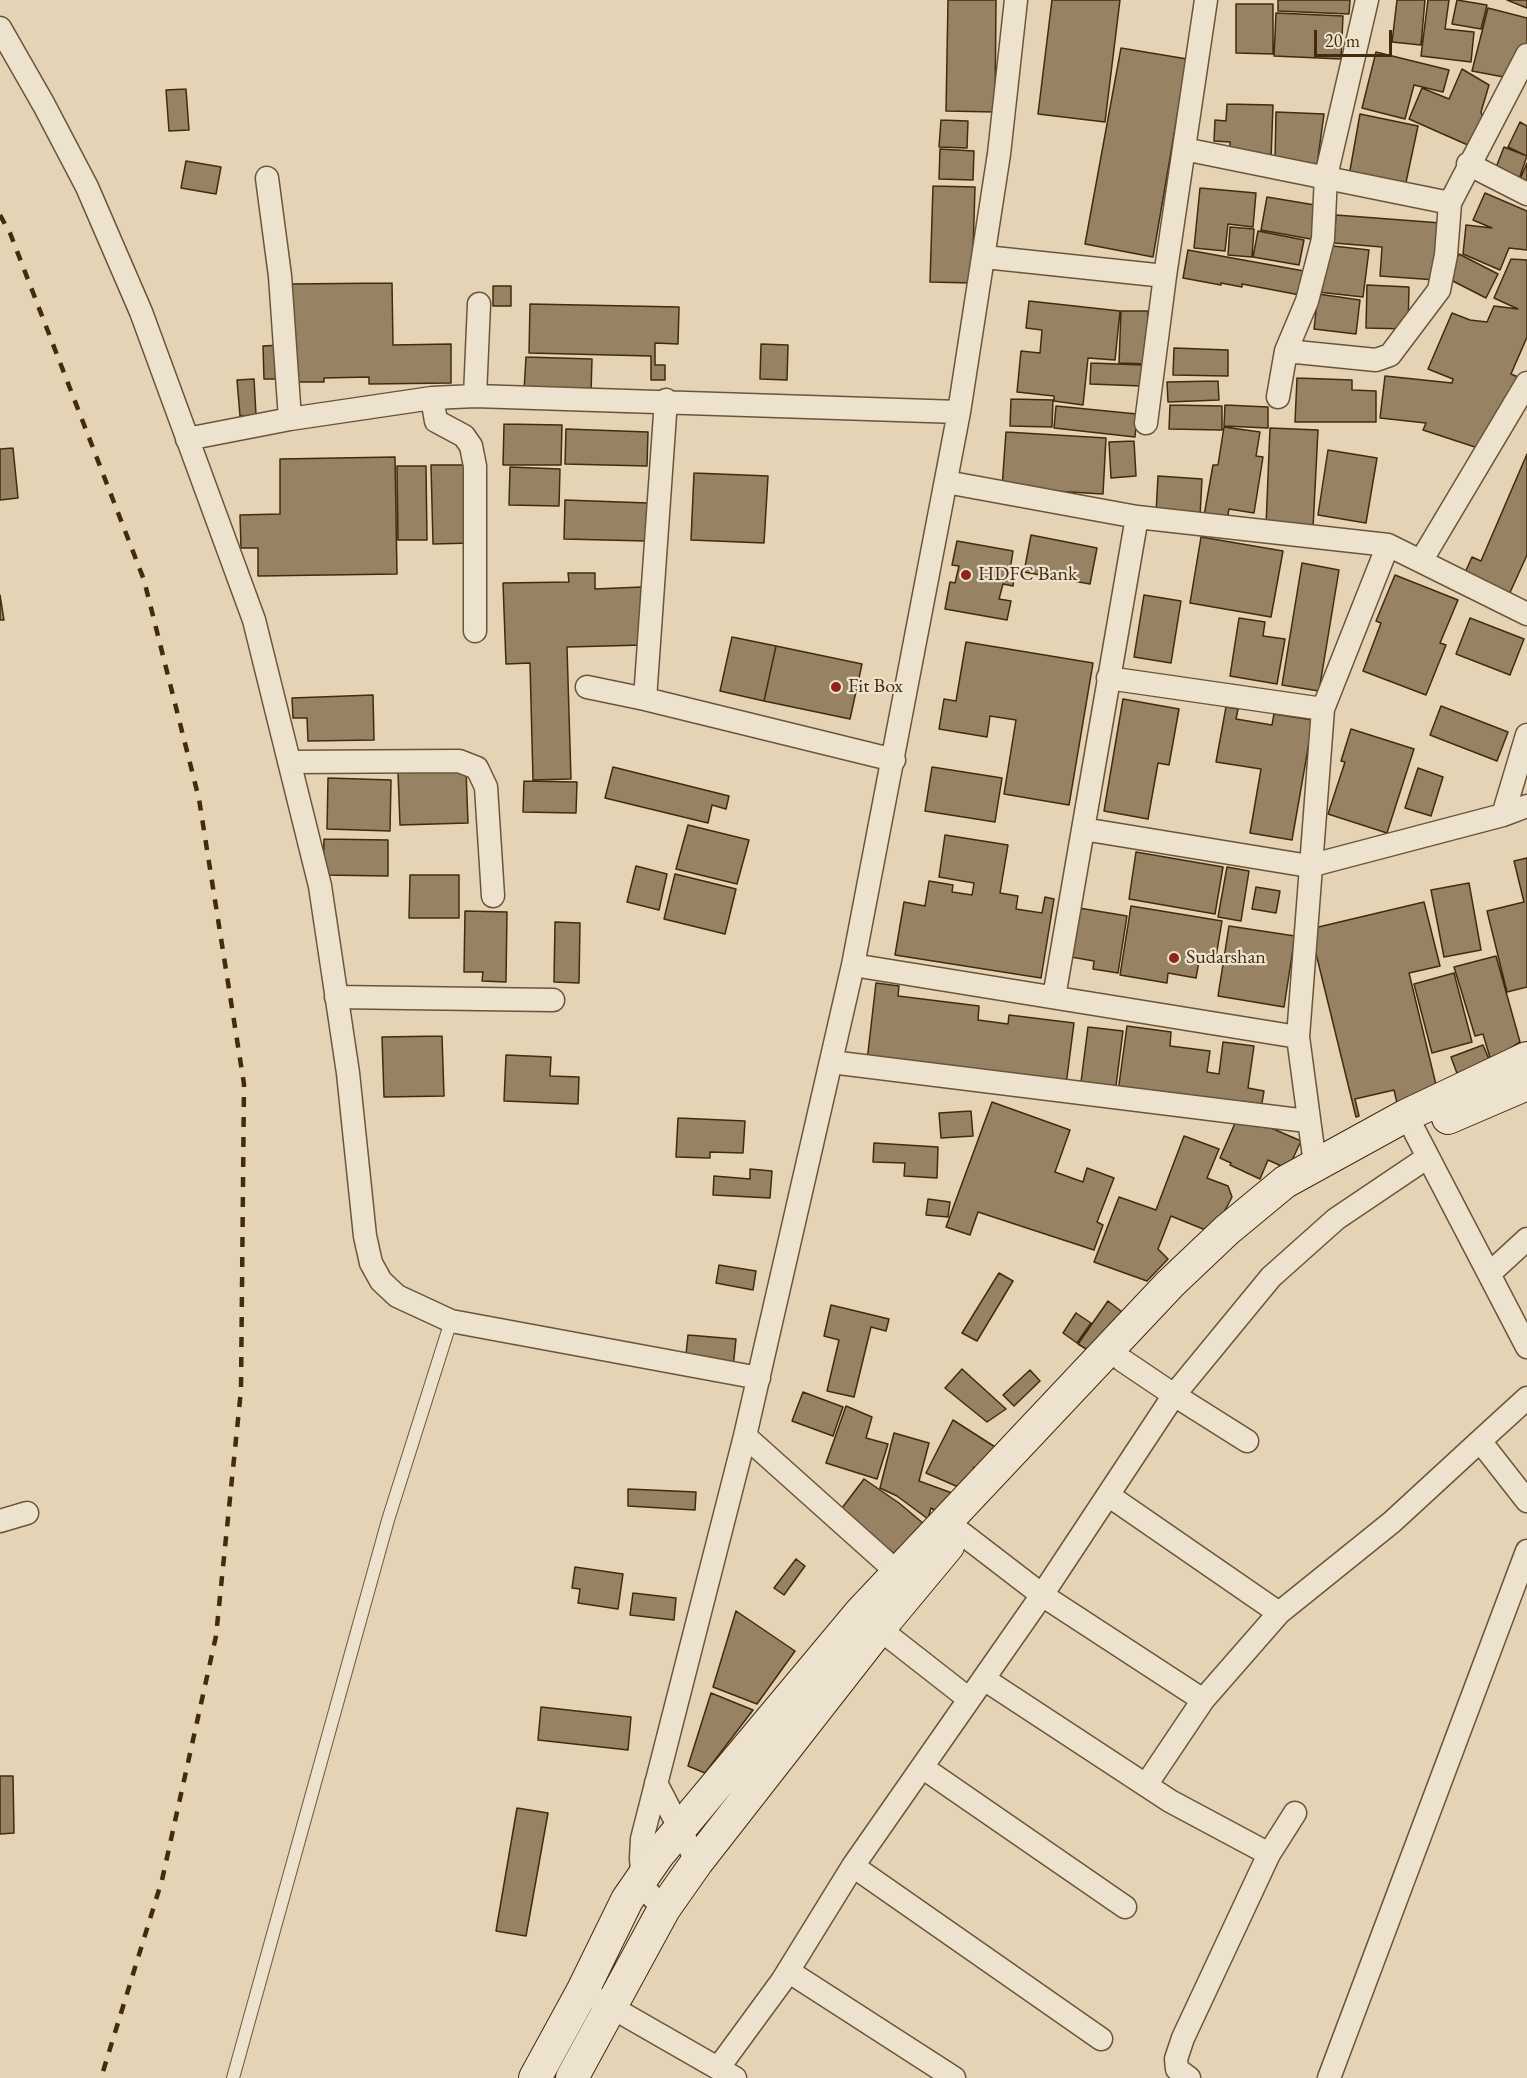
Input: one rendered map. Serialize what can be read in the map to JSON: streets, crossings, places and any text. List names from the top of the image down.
{
  "places": ["HDFC Bank", "Fit Box", "Sudarshan"],
  "scale_bar": "20 m"
}
